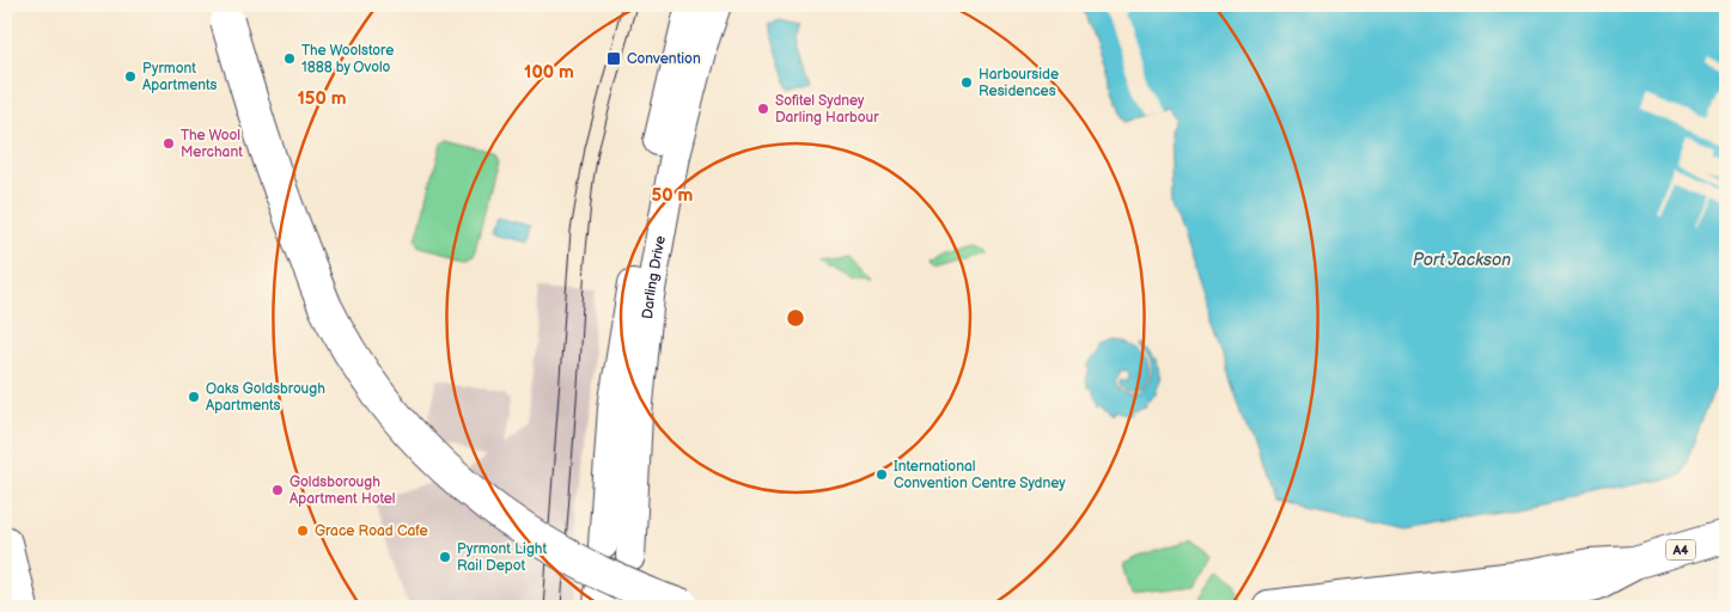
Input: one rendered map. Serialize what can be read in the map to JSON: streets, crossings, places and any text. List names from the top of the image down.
{
  "streets": {
    "main road": ["A4"],
    "street": ["Darling Drive"]
  },
  "water": ["Port Jackson"],
  "places": {
    "other": [
      "The Woolstore 1888 by Ovolo",
      "Pyrmont Apartments",
      "Harbourside Residences",
      "Sofitel Sydney Darling Harbour",
      "The Wool Merchant",
      "Oaks Goldsbrough Apartments",
      "International Convention Centre Sydney",
      "Goldsborough Apartment Hotel",
      "Grace Road Cafe",
      "Pyrmont Light Rail Depot"
    ],
    "transit": ["Convention"]
  },
  "rings": ["100 m", "150 m", "50 m"]
}
